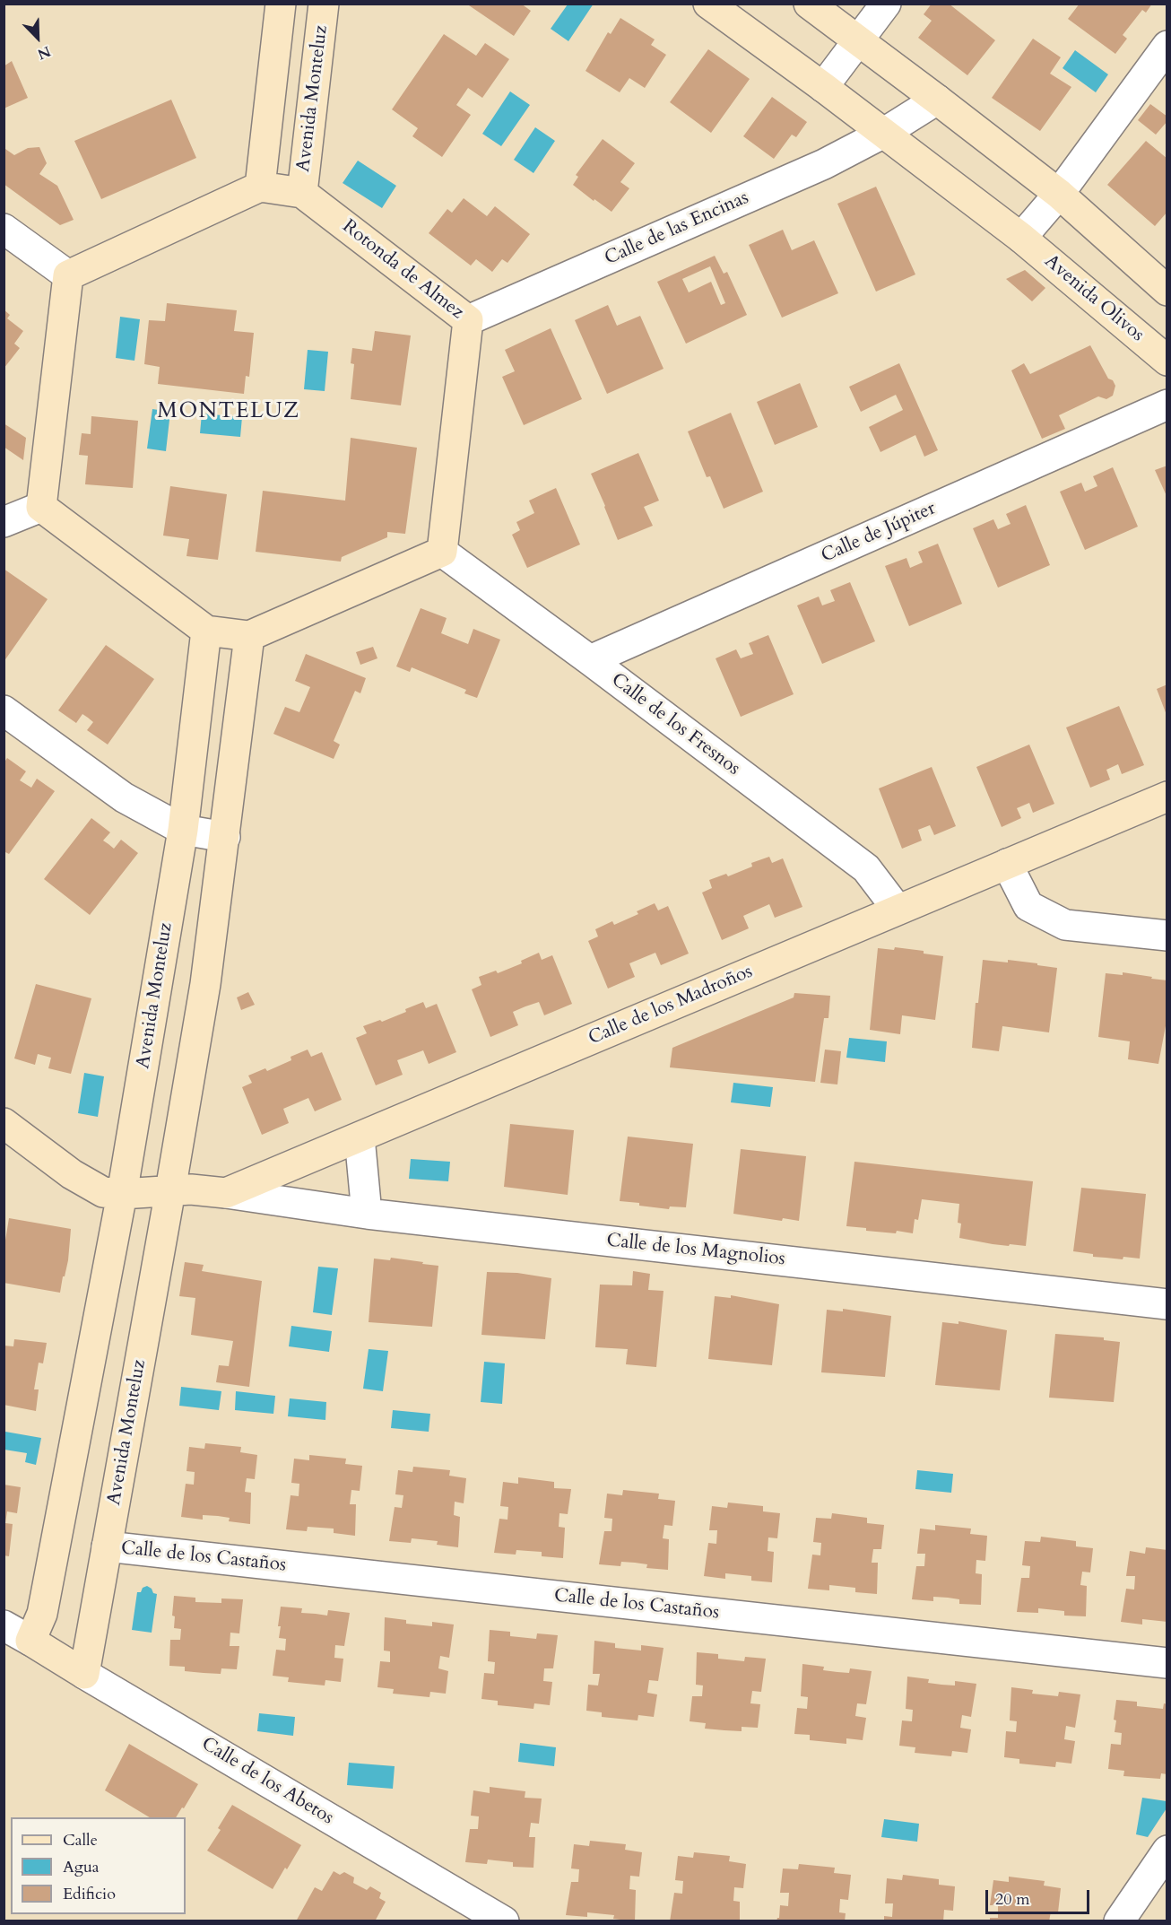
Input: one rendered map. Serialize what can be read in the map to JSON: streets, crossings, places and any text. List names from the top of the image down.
{
  "streets": {
    "street": [
      "Avenida Monteluz",
      "Calle de las Encinas",
      "Rotonda de Almez",
      "Avenida Olivos",
      "Calle de Júpiter",
      "Calle de los Fresnos",
      "Calle de los Madroños",
      "Calle de los Magnolios",
      "Calle de los Castaños",
      "Calle de los Abetos"
    ]
  },
  "crossings": [
    ["Avenida Monteluz", "Rotonda de Almez"],
    ["Avenida Monteluz", "Calle de los Madroños"],
    ["Avenida Monteluz", "Calle de los Castaños"],
    ["Avenida Monteluz", "Calle de los Abetos"],
    ["Calle de las Encinas", "Rotonda de Almez"],
    ["Calle de las Encinas", "Avenida Olivos"],
    ["Rotonda de Almez", "Calle de los Fresnos"],
    ["Calle de Júpiter", "Calle de los Fresnos"],
    ["Calle de los Fresnos", "Calle de los Madroños"],
    ["Calle de los Madroños", "Calle de los Magnolios"]
  ],
  "districts": ["MONTELUZ"],
  "legend": ["Calle", "Agua", "Edificio"],
  "scale_bar": "20 m",
  "north": "bottom right"
}
